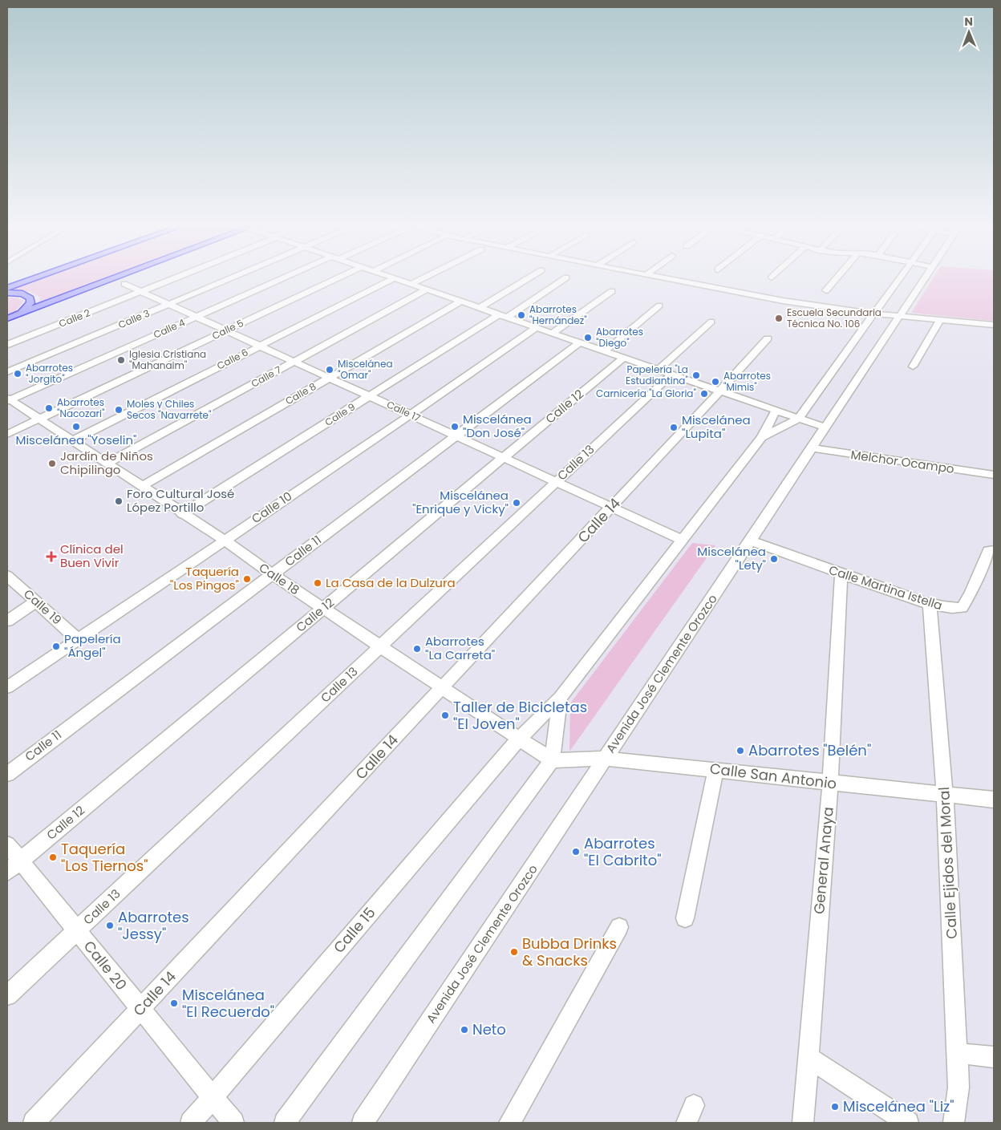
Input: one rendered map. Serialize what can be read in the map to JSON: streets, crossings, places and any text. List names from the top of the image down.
{
  "streets": {
    "street": [
      "Calle 2",
      "Calle 3",
      "Calle 4",
      "Calle 5",
      "Calle 6",
      "Calle 7",
      "Calle 8",
      "Calle 12",
      "Calle 17",
      "Calle 9",
      "Melchor Ocampo",
      "Calle 13",
      "Calle 10",
      "Calle 14",
      "Calle 11",
      "Calle 18",
      "Calle Martina Istella",
      "Calle 19",
      "Avenida José Clemente Orozco",
      "Calle San Antonio",
      "General Anaya",
      "Calle Ejidos del Moral",
      "Calle 15",
      "Calle 20"
    ]
  },
  "crossings": [
    ["Calle 2", "Calle 17"],
    ["Calle 3", "Calle 17"],
    ["Calle 4", "Calle 17"],
    ["Calle 4", "Calle 18"],
    ["Calle 5", "Calle 17"],
    ["Calle 5", "Calle 18"],
    ["Calle 6", "Calle 17"],
    ["Calle 6", "Calle 18"],
    ["Calle 7", "Calle 17"],
    ["Calle 7", "Calle 18"],
    ["Calle 8", "Calle 17"],
    ["Calle 8", "Calle 18"],
    ["Calle 12", "Calle 17"],
    ["Calle 12", "Calle 18"],
    ["Calle 12", "Calle 20"],
    ["Calle 17", "Calle 9"],
    ["Calle 17", "Calle 13"],
    ["Calle 17", "Calle 10"],
    ["Calle 17", "Calle 14"],
    ["Calle 17", "Calle 11"],
    ["Calle 9", "Calle 18"],
    ["Melchor Ocampo", "Avenida José Clemente Orozco"],
    ["Calle 13", "Calle 18"],
    ["Calle 13", "Calle 20"],
    ["Calle 10", "Calle 18"],
    ["Calle 10", "Calle 19"],
    ["Calle 14", "Calle 18"],
    ["Calle 14", "Calle 20"],
    ["Calle 11", "Calle 18"],
    ["Calle 18", "Calle San Antonio"],
    ["Calle 18", "Calle 15"],
    ["Calle Martina Istella", "Avenida José Clemente Orozco"],
    ["Calle Martina Istella", "General Anaya"],
    ["Calle Martina Istella", "Calle Ejidos del Moral"],
    ["Avenida José Clemente Orozco", "Calle San Antonio"],
    ["Calle San Antonio", "General Anaya"],
    ["Calle San Antonio", "Calle Ejidos del Moral"],
    ["Calle 15", "Calle 20"]
  ],
  "places": {
    "other": [
      "Abarrotes \"Hernández\"",
      "Escuela Secundaria Técnica No. 106",
      "Abarrotes \"Diego\"",
      "Iglesia Cristiana \"Mahanaim\"",
      "Miscelánea \"Omar\"",
      "Abarrotes \"Jorgito\"",
      "Papelería \"La Estudiantina\"",
      "Abarrotes \"Mimis\"",
      "Carnicería \"La Gloria\"",
      "Abarrotes \"Nacozari\"",
      "Moles y Chiles Secos \"Navarrete\"",
      "Miscelánea \"Yoselin\"",
      "Miscelánea \"Don José\"",
      "Miscelánea \"Lupita\"",
      "Jardín de Niños Chipilingo",
      "Foro Cultural José López Portillo",
      "Miscelánea \"Enrique y Vicky\"",
      "Miscelánea \"Lety\"",
      "Taquería \"Los Pingos\"",
      "La Casa de la Dulzura",
      "Papelería \"Ángel\"",
      "Abarrotes \"La Carreta\"",
      "Taller de Bicicletas \"El Joven\"",
      "Abarrotes \"Belén\"",
      "Abarrotes \"El Cabrito\"",
      "Taquería \"Los Tiernos\"",
      "Abarrotes \"Jessy\"",
      "Bubba Drinks & Snacks",
      "Miscelánea \"El Recuerdo\"",
      "Neto",
      "Miscelánea \"Liz\""
    ],
    "health": ["Clínica del Buen Vivir"]
  },
  "north": "top"
}
